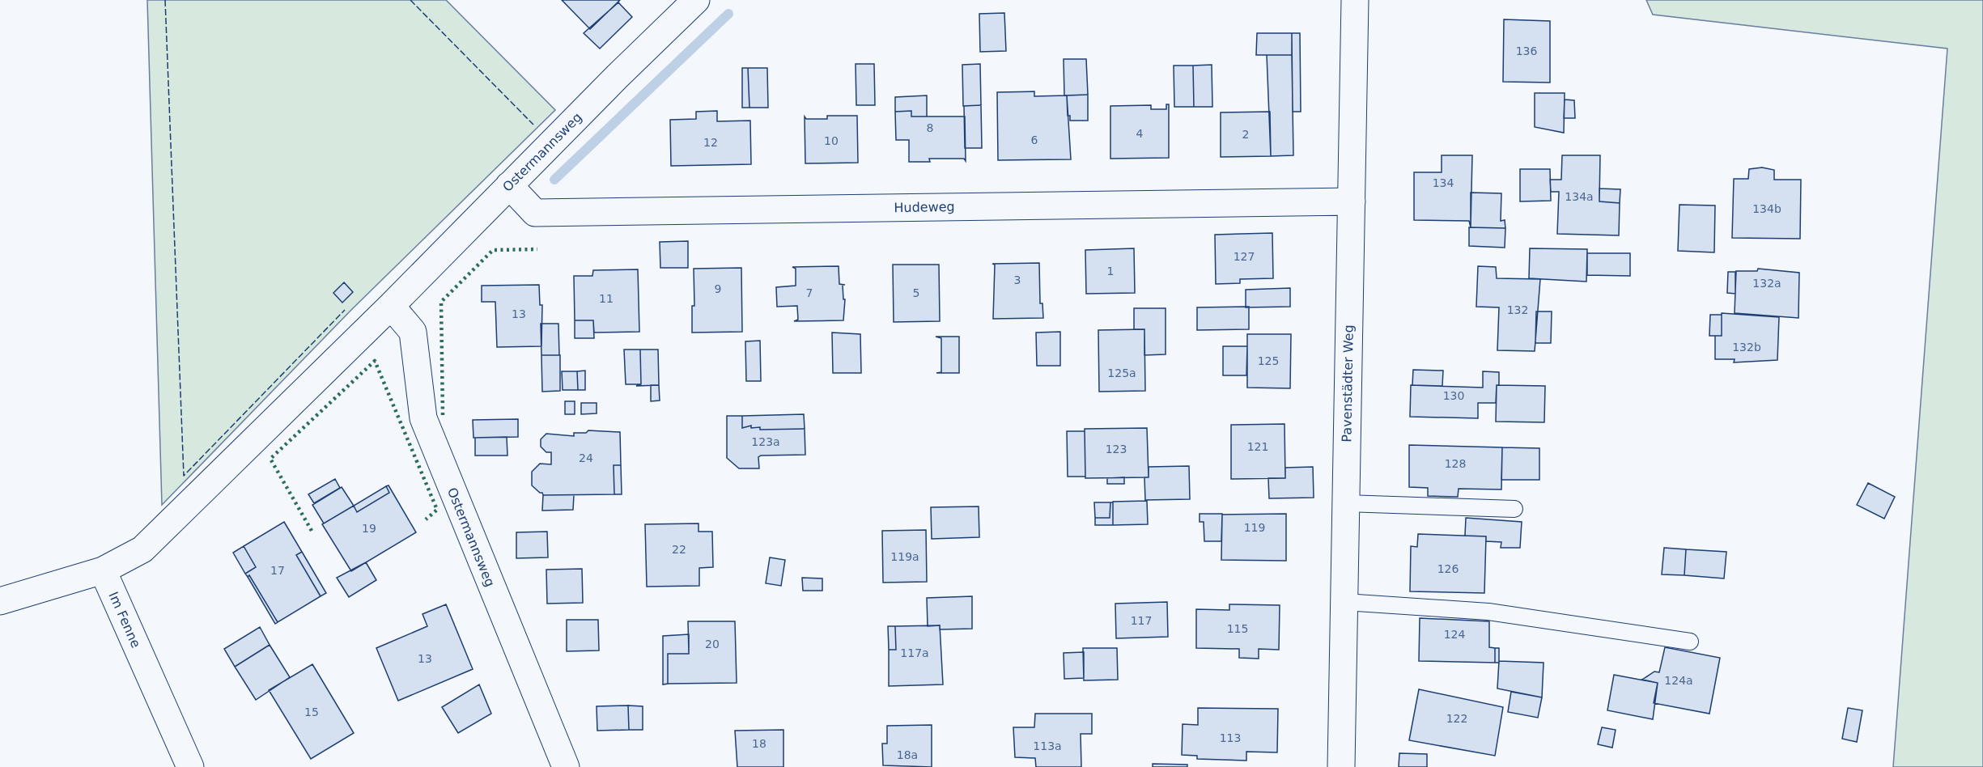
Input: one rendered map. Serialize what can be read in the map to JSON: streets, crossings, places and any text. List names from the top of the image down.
{
  "streets": {
    "street": [
      "Ostermannsweg",
      "Hudeweg",
      "Pavenstädter Weg",
      "Im Fenne"
    ]
  },
  "crossings": [
    ["Ostermannsweg", "Hudeweg"],
    ["Ostermannsweg", "Im Fenne"],
    ["Hudeweg", "Pavenstädter Weg"]
  ],
  "house_numbers": [
    "136",
    "8",
    "4",
    "2",
    "6",
    "10",
    "12",
    "134",
    "134a",
    "134b",
    "127",
    "1",
    "3",
    "132a",
    "9",
    "7",
    "5",
    "11",
    "132",
    "13",
    "132b",
    "125",
    "125a",
    "130",
    "123a",
    "121",
    "123",
    "24",
    "128",
    "119",
    "19",
    "22",
    "119a",
    "126",
    "17",
    "117",
    "115",
    "124",
    "20",
    "117a",
    "13",
    "124a",
    "15",
    "122",
    "113",
    "18",
    "113a",
    "18a"
  ]
}
